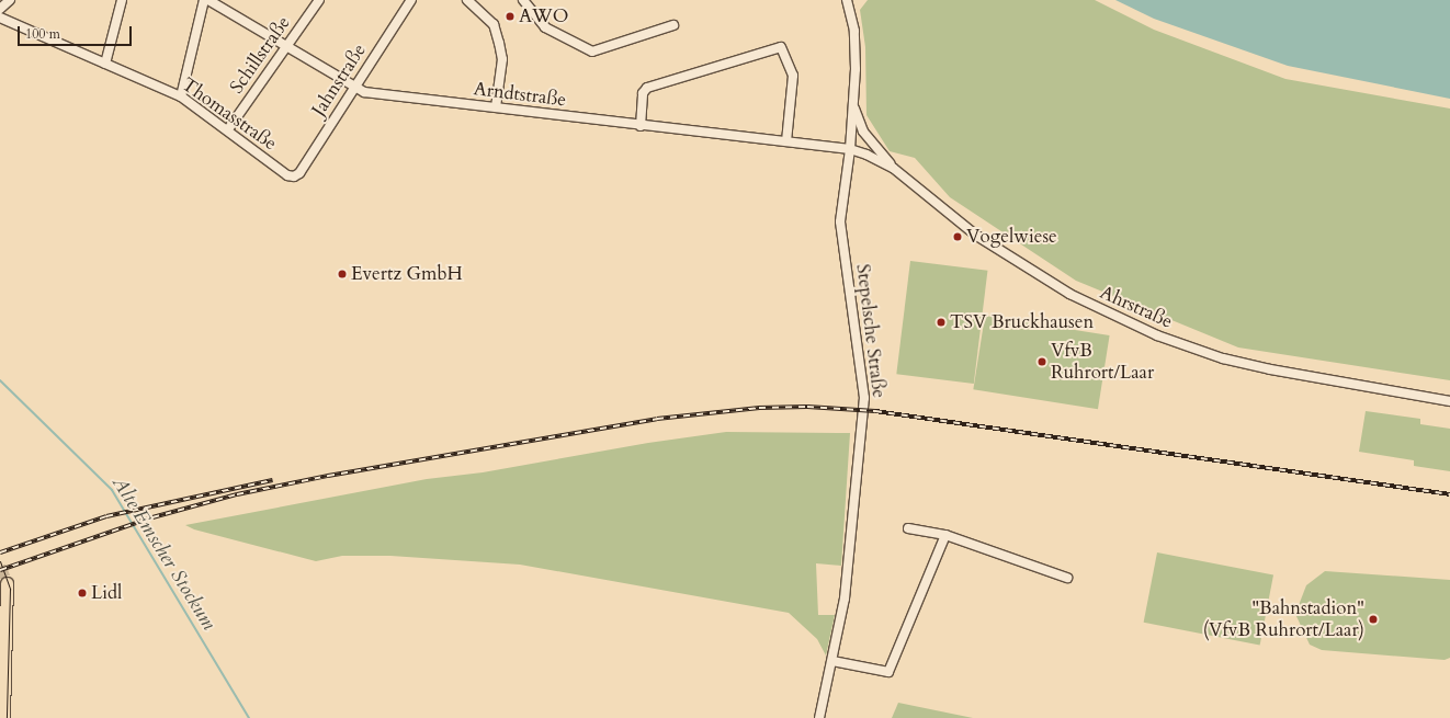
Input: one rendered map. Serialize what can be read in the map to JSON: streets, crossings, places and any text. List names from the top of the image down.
{
  "streets": {
    "street": [
      "Schillstraße",
      "Jahnstraße",
      "Arndtstraße",
      "Thomasstraße",
      "Ahrstraße",
      "Stepelsche Straße"
    ]
  },
  "crossings": [
    ["Schillstraße", "Arndtstraße"],
    ["Schillstraße", "Thomasstraße"],
    ["Jahnstraße", "Arndtstraße"],
    ["Jahnstraße", "Thomasstraße"],
    ["Arndtstraße", "Ahrstraße"],
    ["Arndtstraße", "Stepelsche Straße"],
    ["Ahrstraße", "Stepelsche Straße"]
  ],
  "water": ["Alte Emscher Stockum"],
  "places": [
    "AWO",
    "Vogelwiese",
    "Evertz GmbH",
    "TSV Bruckhausen",
    "VfvB Ruhrort/Laar",
    "Lidl",
    "\"Bahnstadion\" (VfvB Ruhrort/Laar)"
  ],
  "scale_bar": "100 m"
}
